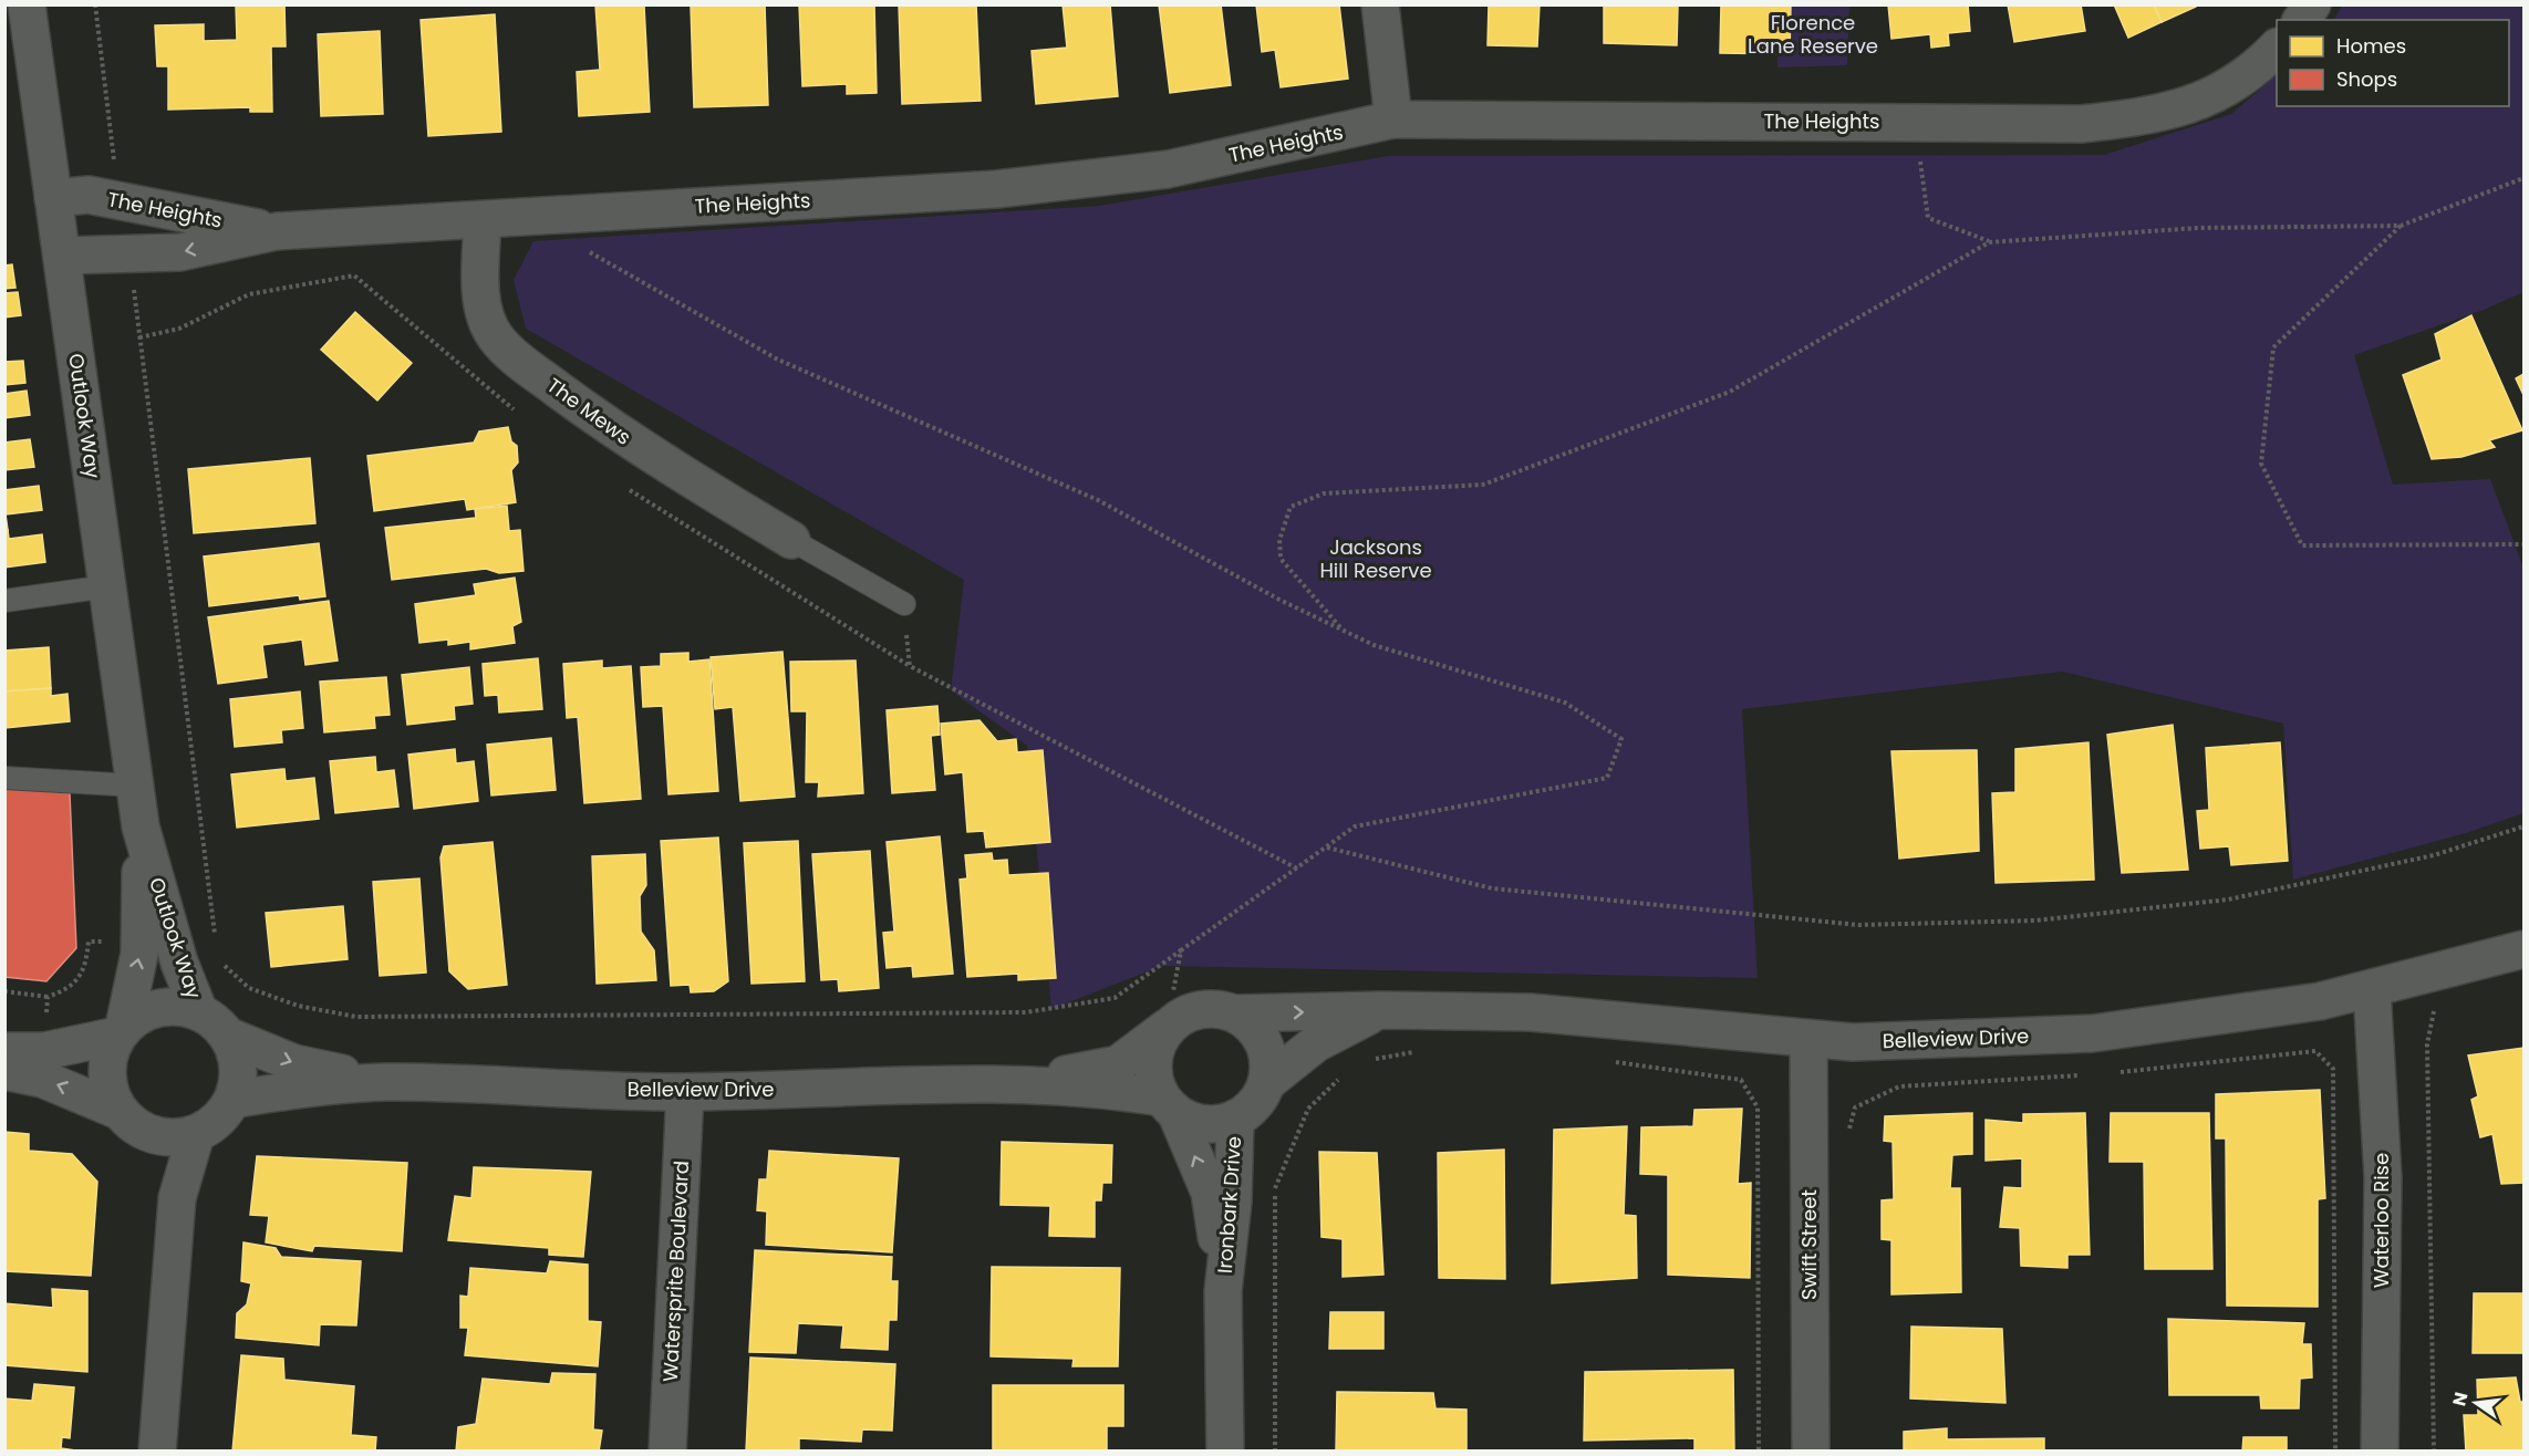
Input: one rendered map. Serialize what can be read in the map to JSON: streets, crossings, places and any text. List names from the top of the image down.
{
  "streets": {
    "street": [
      "The Heights",
      "The Mews",
      "Outlook Way",
      "Belleview Drive",
      "Ironbark Drive",
      "Waterloo Rise",
      "Swift Street",
      "Watersprite Boulevard"
    ]
  },
  "crossings": [
    ["The Heights", "The Mews"],
    ["The Heights", "Outlook Way"],
    ["Outlook Way", "Belleview Drive"],
    ["Belleview Drive", "Ironbark Drive"],
    ["Belleview Drive", "Waterloo Rise"],
    ["Belleview Drive", "Swift Street"],
    ["Belleview Drive", "Watersprite Boulevard"]
  ],
  "parks": ["Florence Lane Reserve", "Jacksons Hill Reserve"],
  "legend": ["Homes", "Shops"],
  "north": "left"
}
